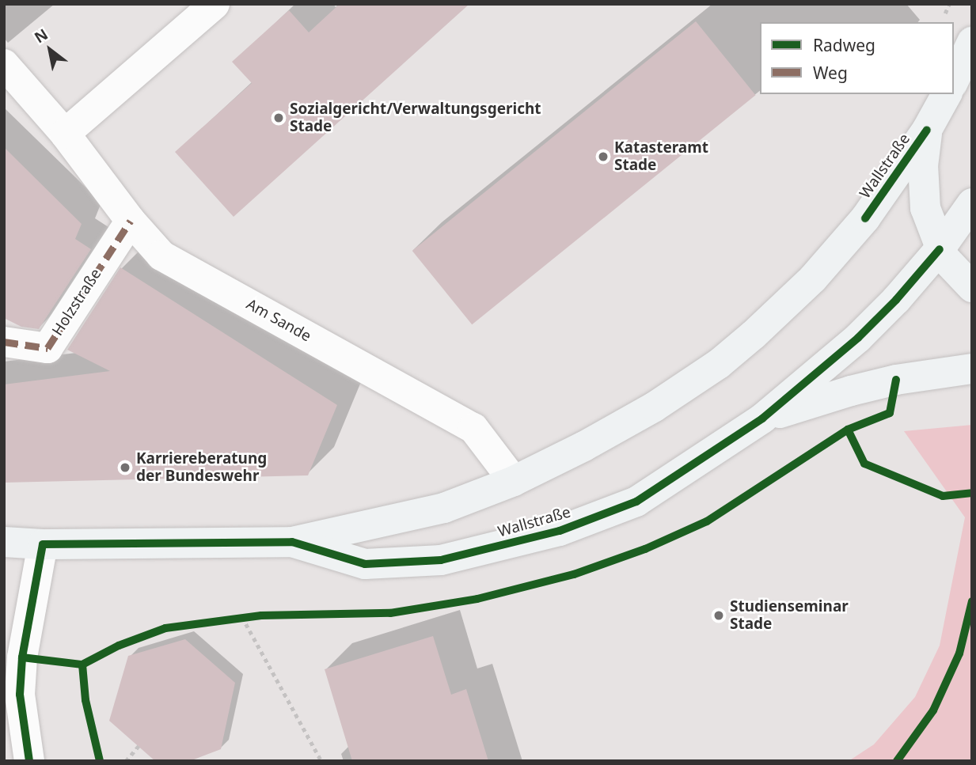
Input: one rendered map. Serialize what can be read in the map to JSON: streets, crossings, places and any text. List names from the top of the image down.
{
  "streets": {
    "main road": ["Wallstraße"],
    "street": ["Holzstraße", "Am Sande"]
  },
  "crossings": [
    ["Wallstraße", "Am Sande"],
    ["Holzstraße", "Am Sande"]
  ],
  "places": [
    "Sozialgericht/Verwaltungsgericht Stade",
    "Katasteramt Stade",
    "Karriereberatung der Bundeswehr",
    "Studienseminar Stade"
  ],
  "legend": ["Radweg", "Weg"],
  "north": "top left"
}
